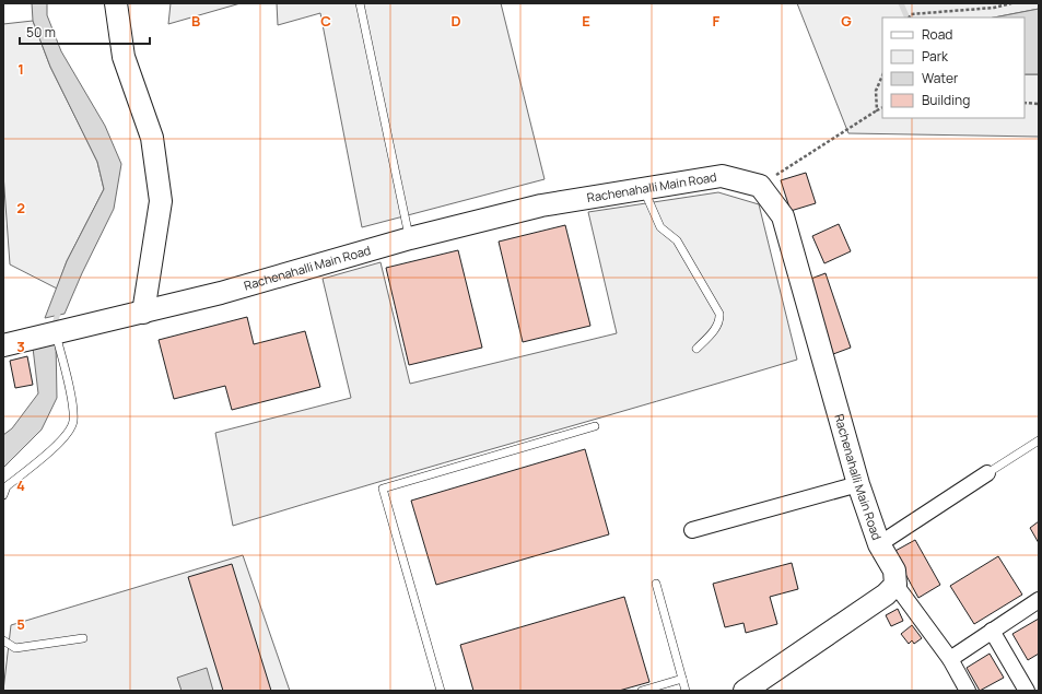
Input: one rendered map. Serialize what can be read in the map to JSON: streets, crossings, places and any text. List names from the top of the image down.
{
  "streets": {
    "street": ["Rachenahalli Main Road"]
  },
  "legend": [
    "Road",
    "Park",
    "Water",
    "Building"
  ],
  "scale_bar": "50 m",
  "grid": {
    "columns": [
      "B",
      "C",
      "D",
      "E",
      "F",
      "G"
    ],
    "rows": [
      "1",
      "2",
      "3",
      "4",
      "5"
    ]
  }
}
